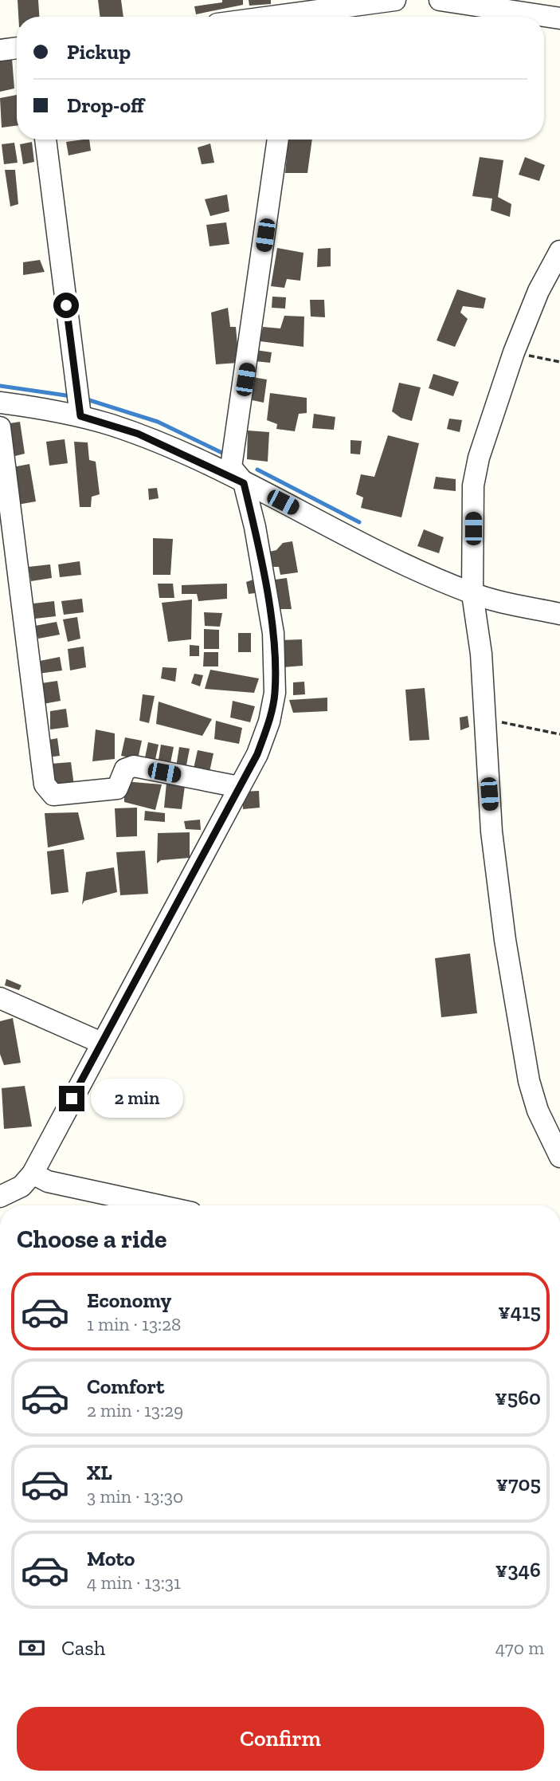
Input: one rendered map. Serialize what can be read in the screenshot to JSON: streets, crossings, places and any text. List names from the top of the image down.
{
  "page": {
    "banner": ["Pickup", "Drop-off"],
    "bubble": "2 min",
    "heading": "Choose a ride",
    "list": [
      {
        "name": "Economy",
        "note": "1 min · 13:28",
        "value": "¥415"
      },
      {
        "name": "Comfort",
        "note": "2 min · 13:29",
        "value": "¥560"
      },
      {
        "name": "XL",
        "note": "3 min · 13:30",
        "value": "¥705"
      },
      {
        "name": "Moto",
        "note": "4 min · 13:31",
        "value": "¥346"
      }
    ],
    "pay": ["Cash", "470 m"],
    "buttons": "Confirm"
  }
}
